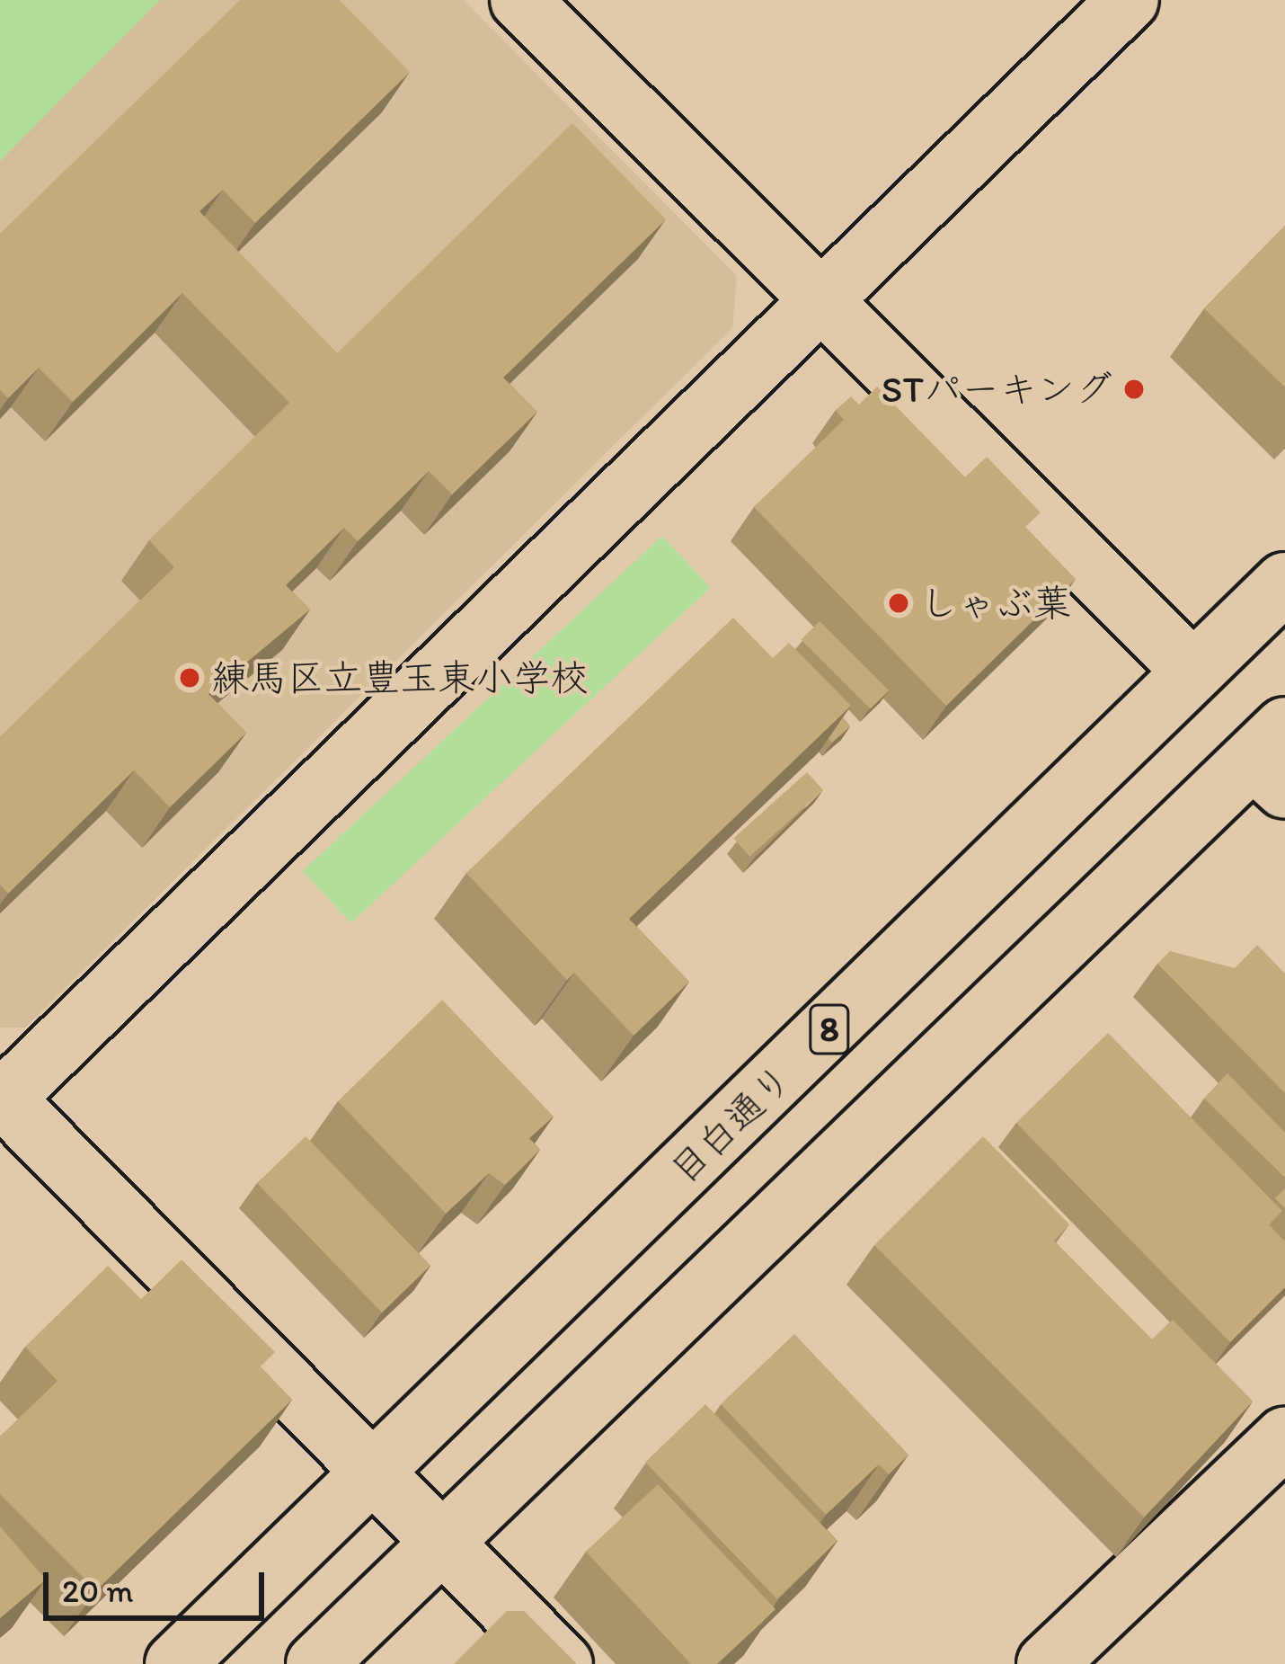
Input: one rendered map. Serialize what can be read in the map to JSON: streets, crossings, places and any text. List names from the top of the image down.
{
  "streets": {
    "street": ["8", "目白通り"]
  },
  "places": ["STパーキング", "しゃぶ葉", "練馬区立豊玉東小学校"],
  "scale_bar": "20 m"
}
